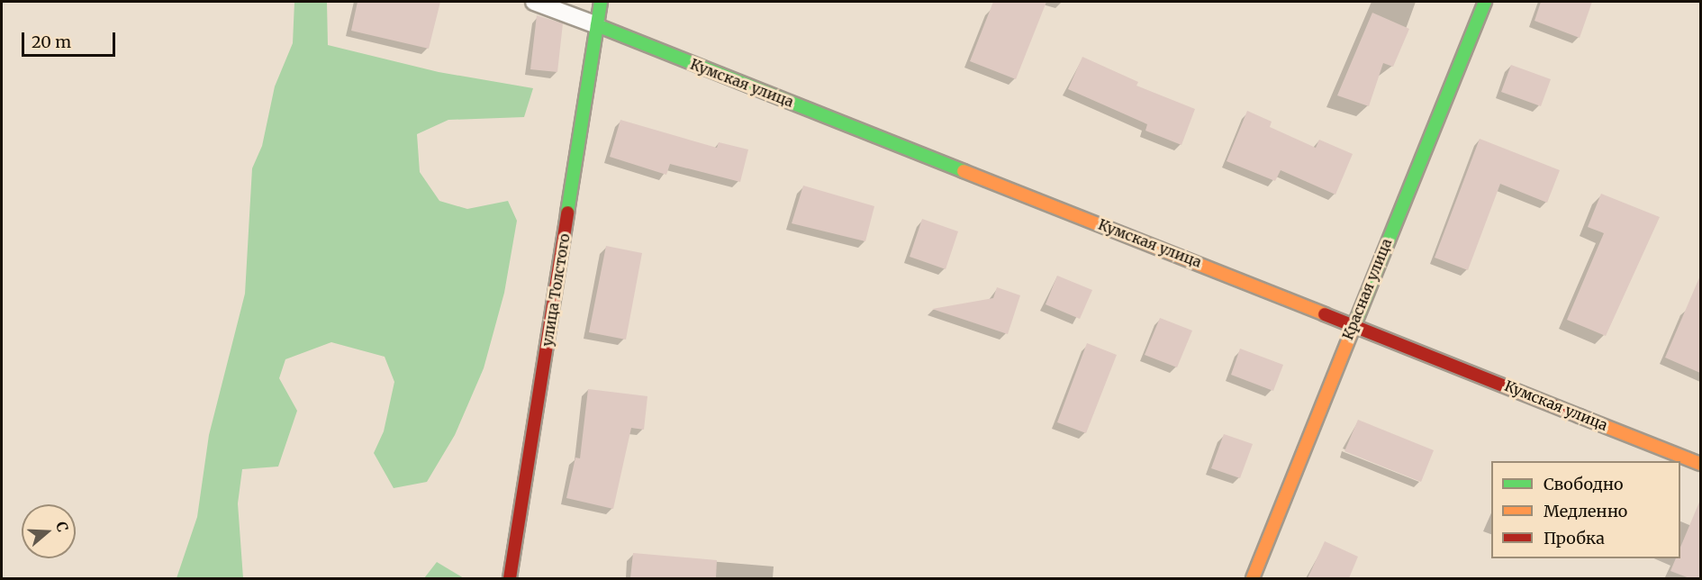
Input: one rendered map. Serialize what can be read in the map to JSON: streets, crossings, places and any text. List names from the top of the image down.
{
  "streets": {
    "street": ["Кумская улица", "Красная улица", "улица Толстого"]
  },
  "crossings": [
    ["Кумская улица", "Красная улица"],
    ["Кумская улица", "улица Толстого"]
  ],
  "legend": ["Свободно", "Медленно", "Пробка"],
  "scale_bar": "20 m",
  "north": "right"
}
